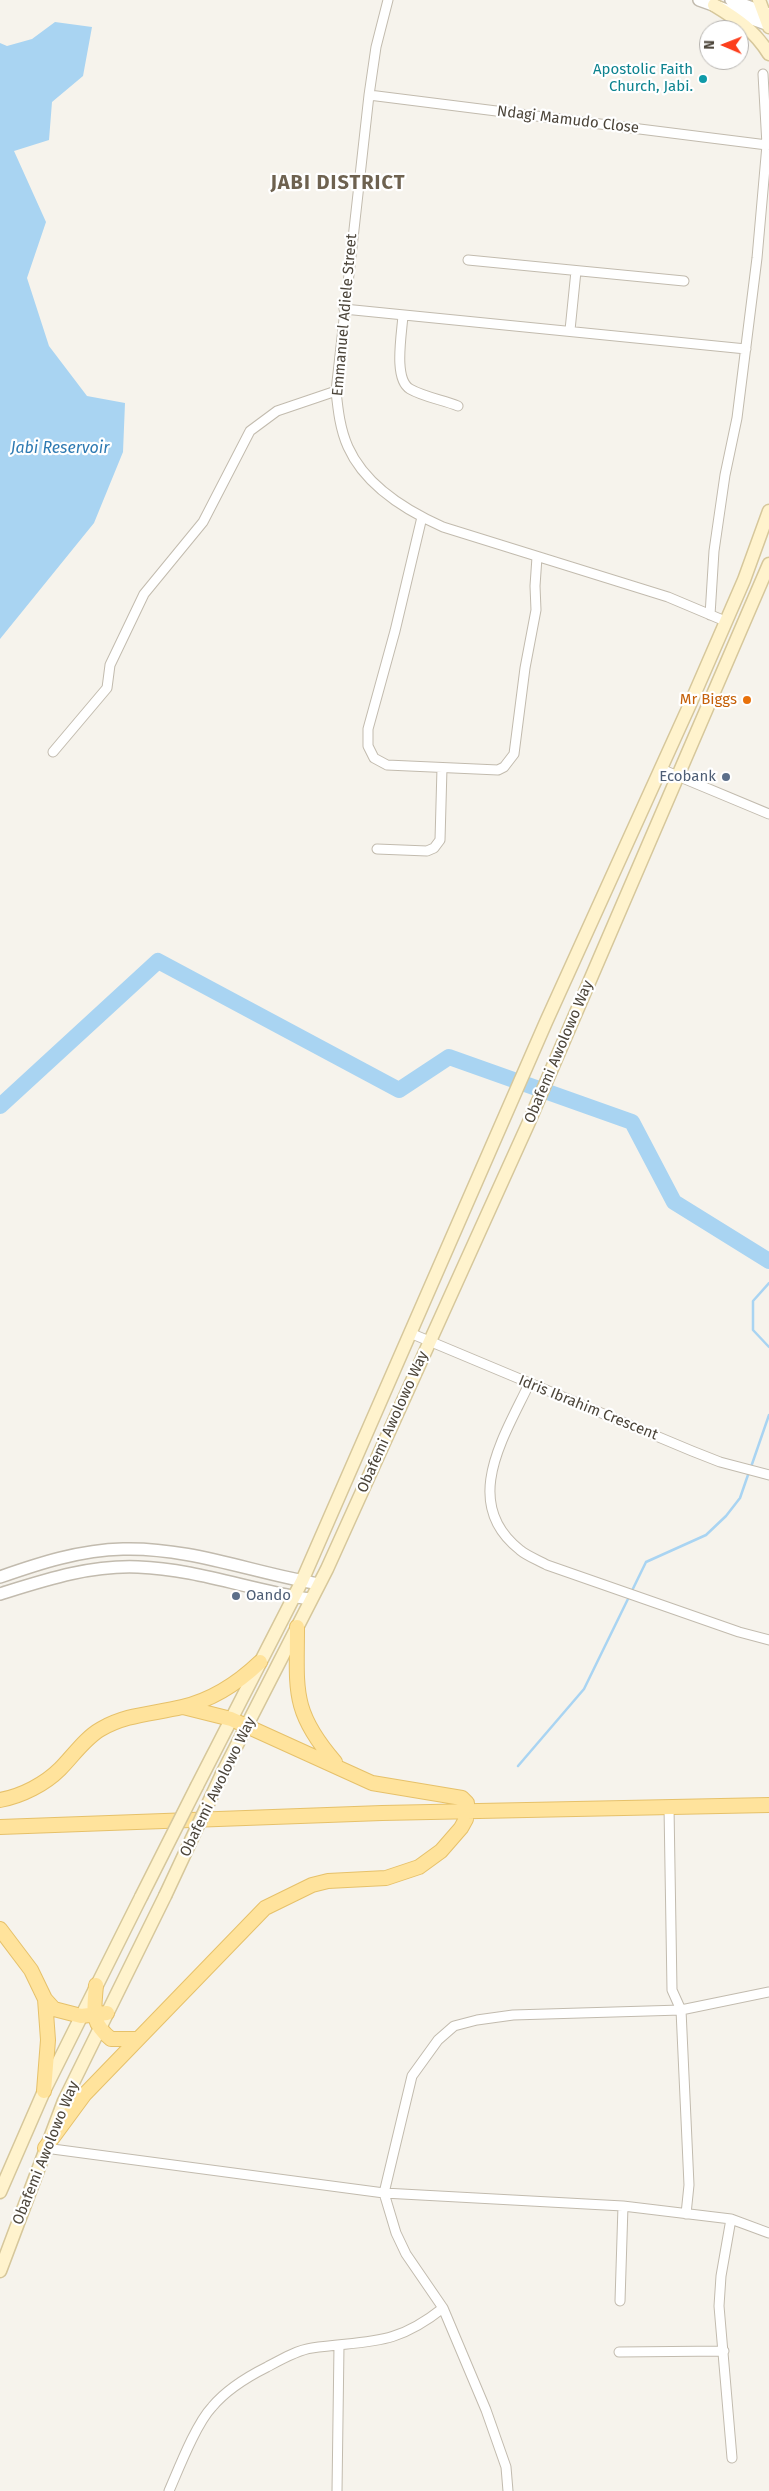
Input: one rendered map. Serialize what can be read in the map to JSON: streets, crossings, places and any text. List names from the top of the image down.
{
  "streets": {
    "main road": ["Obafemi Awolowo Way"],
    "street": ["Ndagi Mamudo Close", "Emmanuel Adiele Street", "Idris Ibrahim Crescent"]
  },
  "crossings": [
    ["Ndagi Mamudo Close", "Emmanuel Adiele Street"],
    ["Emmanuel Adiele Street", "Obafemi Awolowo Way"],
    ["Obafemi Awolowo Way", "Idris Ibrahim Crescent"]
  ],
  "districts": ["JABI DISTRICT"],
  "water": ["Jabi Reservoir"],
  "places": [
    "Apostolic Faith Church, Jabi.",
    "Mr Biggs",
    "Ecobank",
    "Oando"
  ],
  "north": "left"
}
